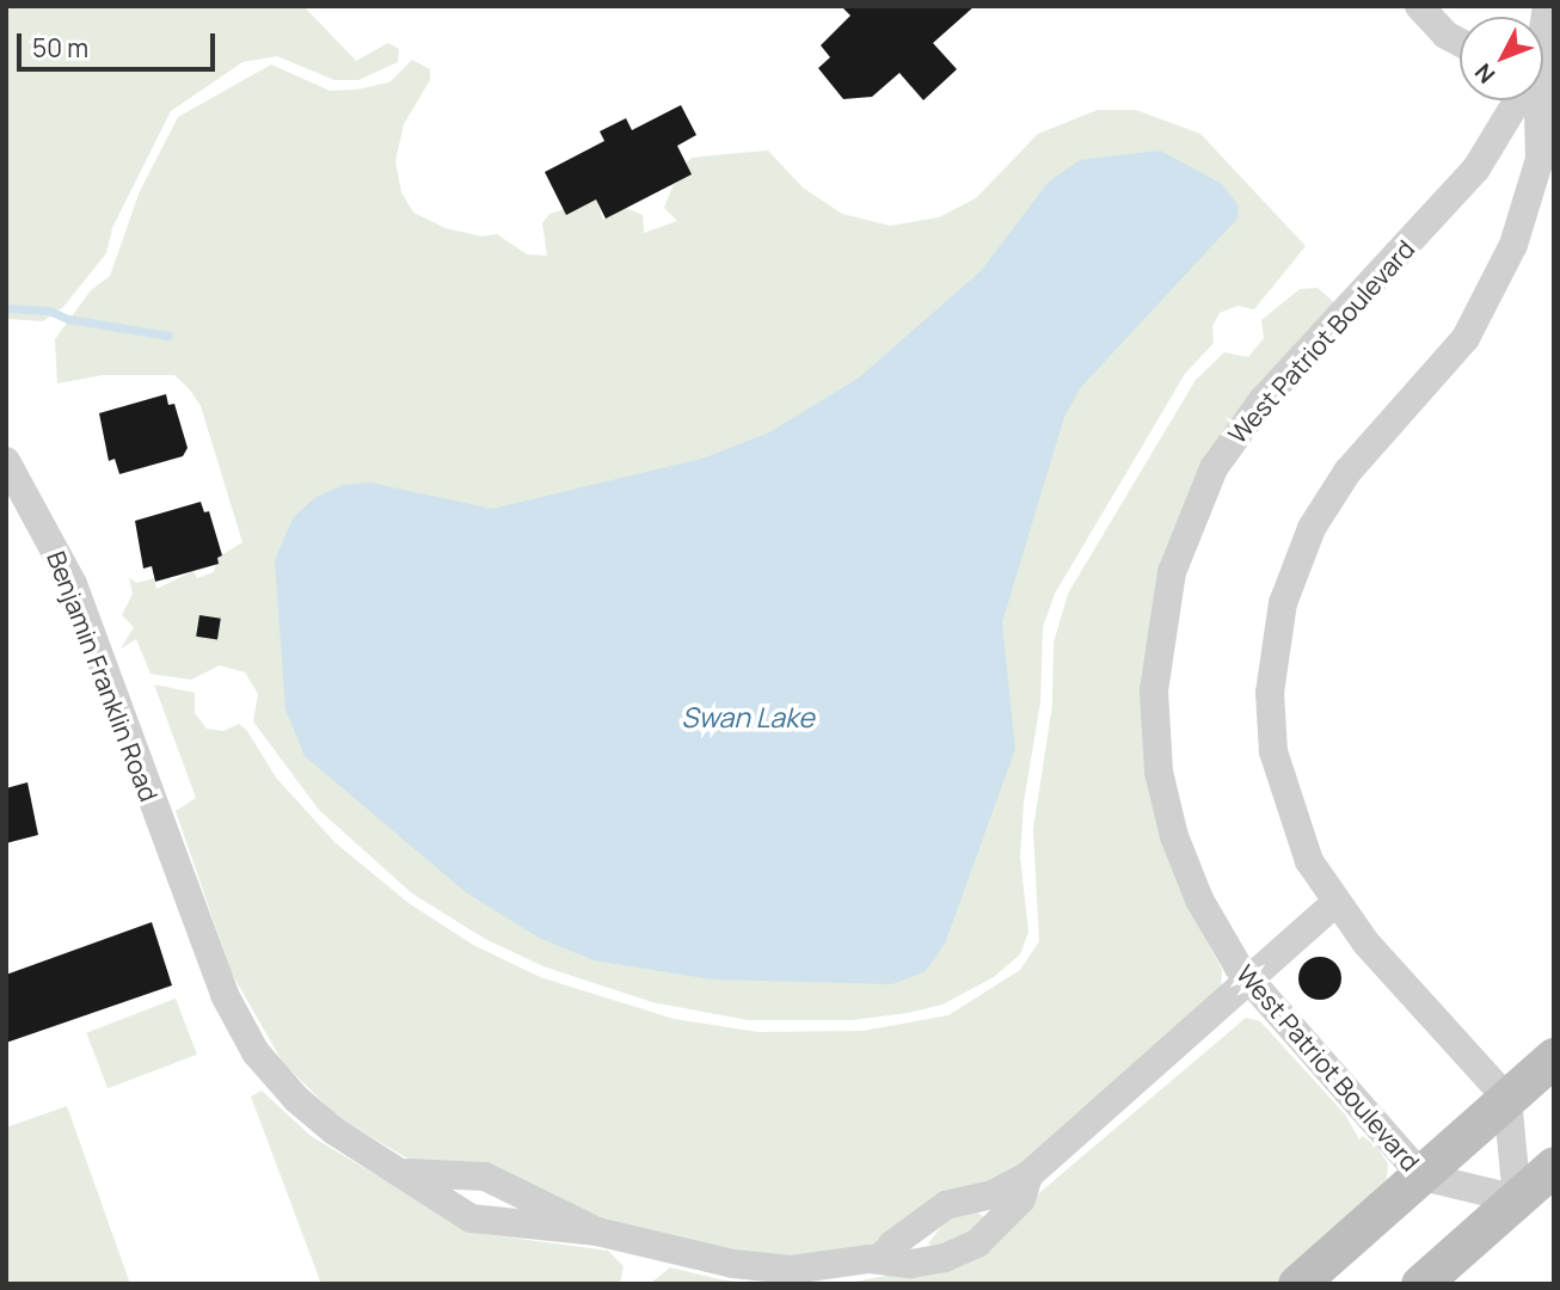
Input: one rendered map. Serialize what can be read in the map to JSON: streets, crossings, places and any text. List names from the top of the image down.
{
  "streets": {
    "street": ["West Patriot Boulevard", "Benjamin Franklin Road"]
  },
  "water": ["Swan Lake"],
  "scale_bar": "50 m",
  "north": "bottom left"
}
